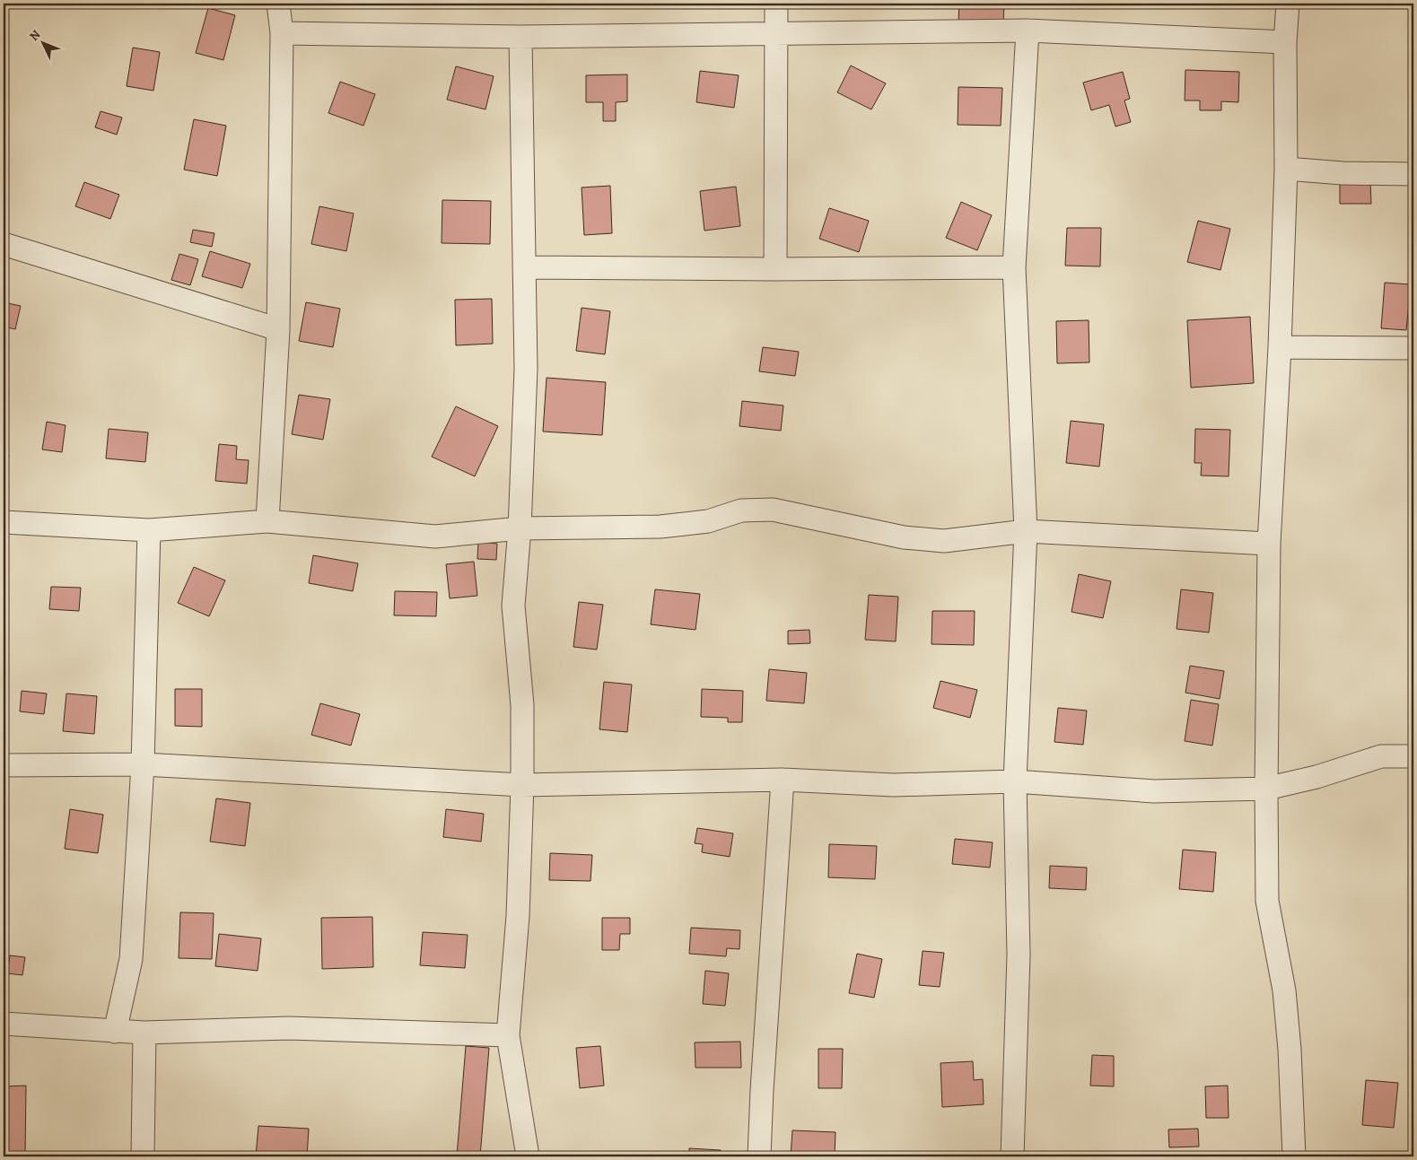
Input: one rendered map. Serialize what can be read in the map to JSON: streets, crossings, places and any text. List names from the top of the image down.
{
  "north": "top left"
}
